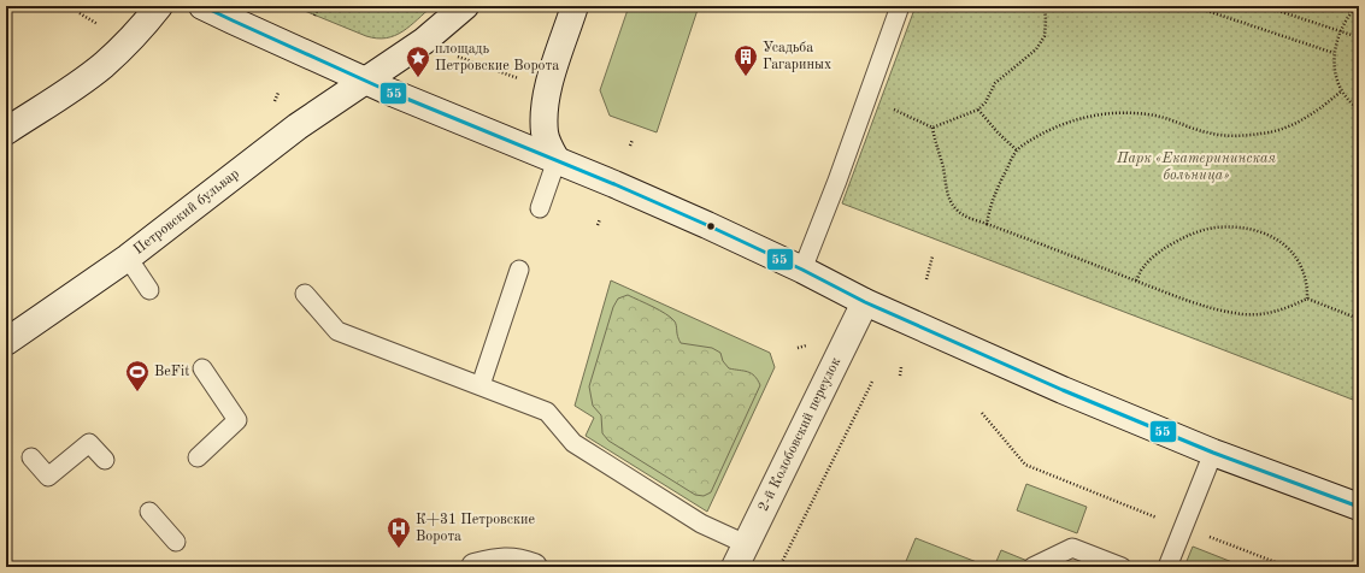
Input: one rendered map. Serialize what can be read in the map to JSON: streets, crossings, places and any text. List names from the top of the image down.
{
  "streets": {
    "main road": ["Петровский бульвар", "2-й Колобовский переулок"]
  },
  "parks": ["Парк «Екатерининская больница»"],
  "places": {
    "building": ["Усадьба Гагариных"],
    "place": ["площадь Петровские Ворота"],
    "sports": ["BeFit"],
    "hospital": ["К+31 Петровские Ворота"]
  },
  "lines": ["transit line 55"]
}
